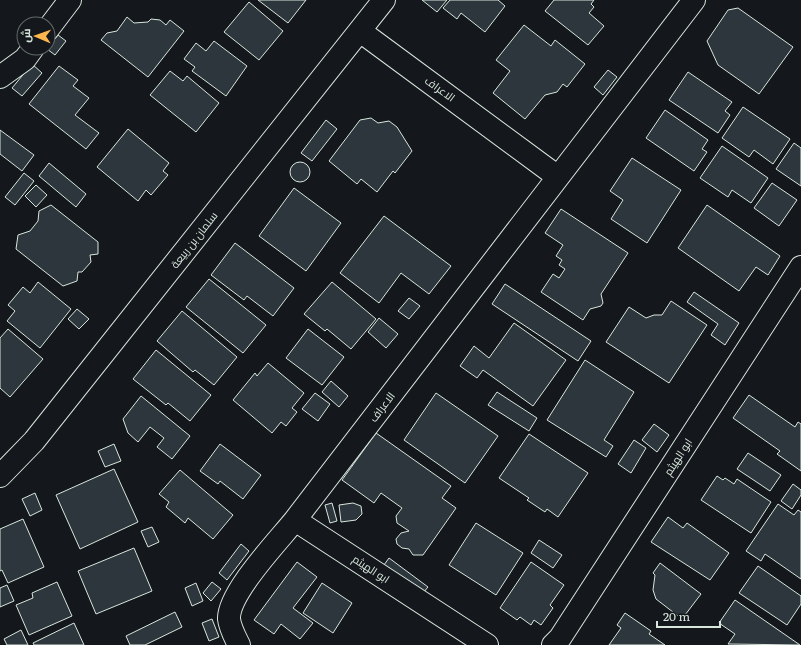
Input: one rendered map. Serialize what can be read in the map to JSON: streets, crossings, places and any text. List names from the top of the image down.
{
  "streets": {
    "street": ["الاعراف", "سلمان بن ربيعة", "ابو الهيثم"]
  },
  "crossings": [
    ["الاعراف", "سلمان بن ربيعة"],
    ["الاعراف", "ابو الهيثم"]
  ],
  "scale_bar": "20 m",
  "north": "left"
}
